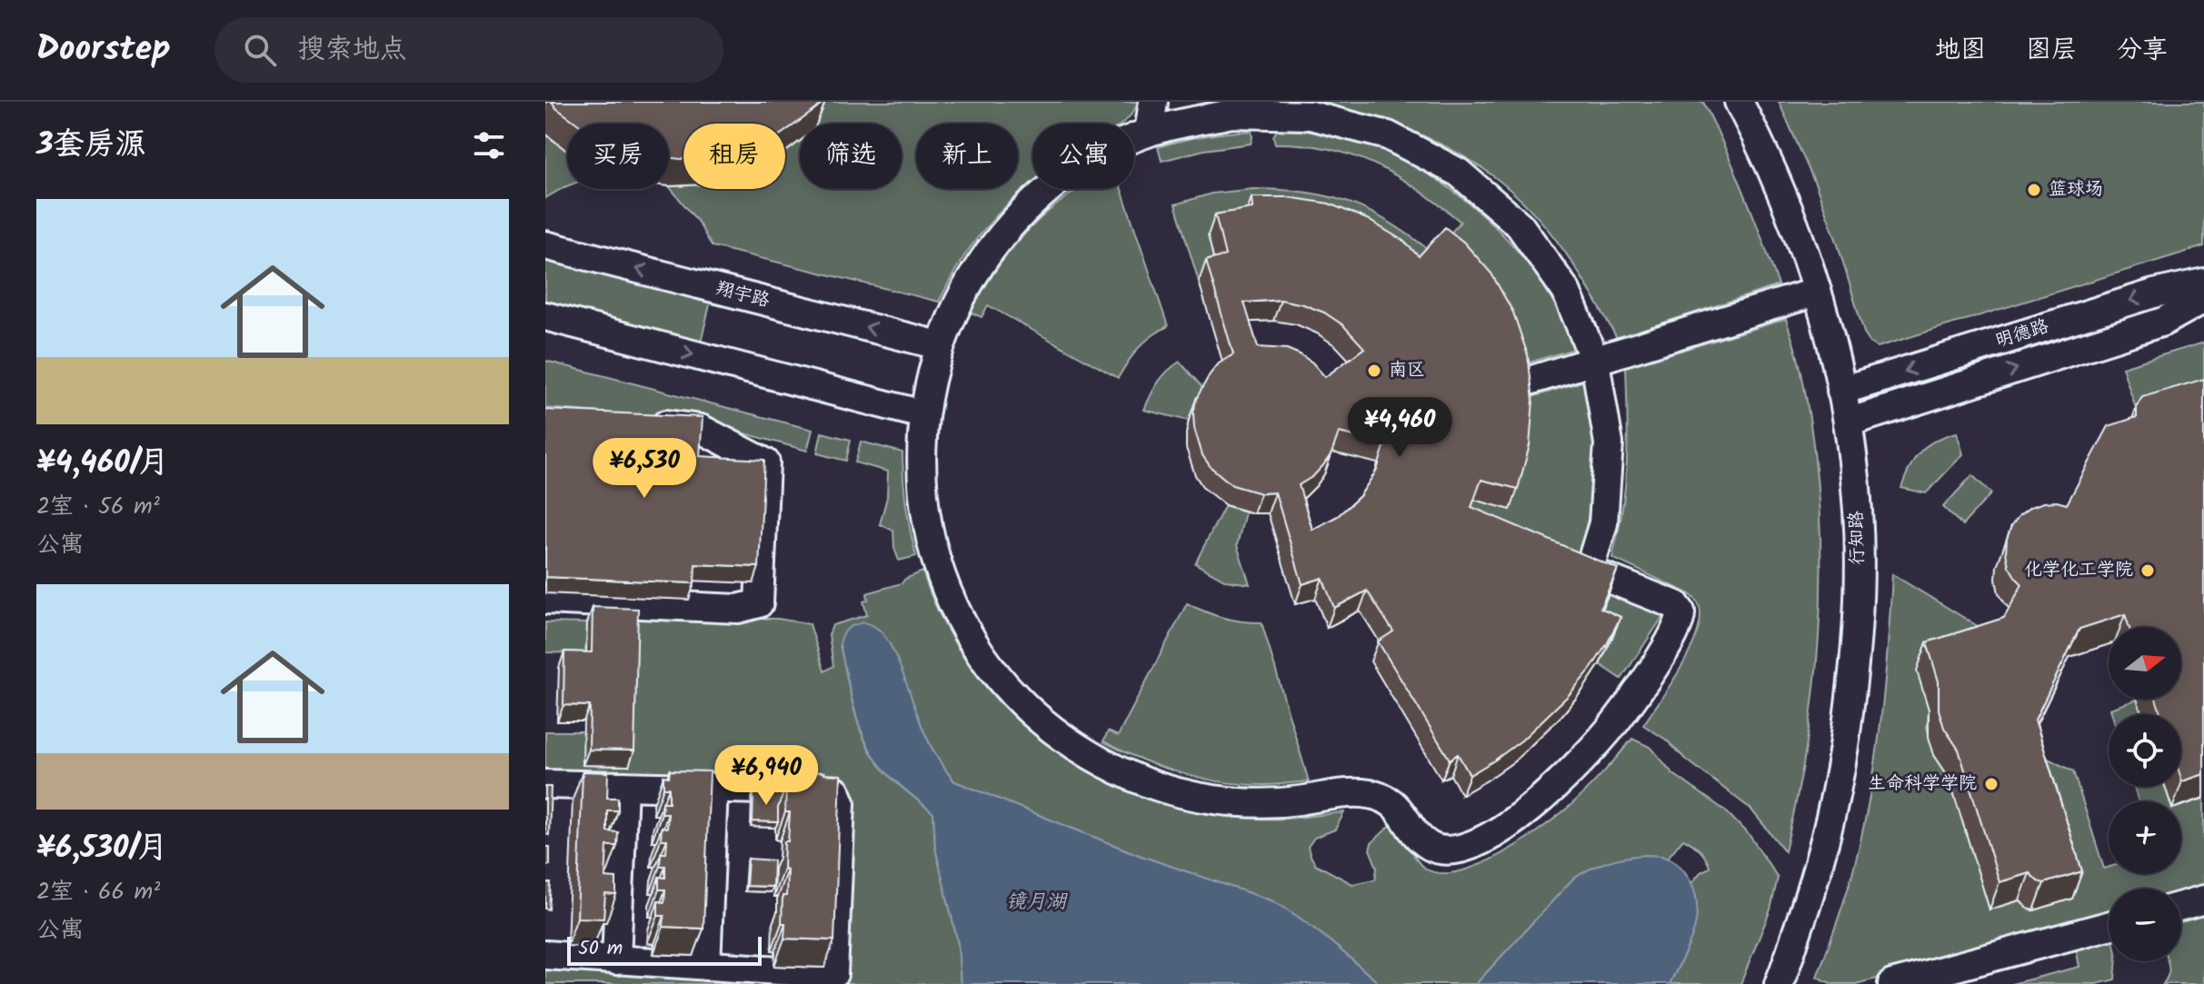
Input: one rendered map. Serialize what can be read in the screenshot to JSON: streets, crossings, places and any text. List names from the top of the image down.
{
  "streets": {
    "street": ["翔宇路", "明德路", "行知路"]
  },
  "crossings": [
    ["明德路", "行知路"]
  ],
  "water": ["镜月湖"],
  "places": [
    "篮球场",
    "南区",
    "化学化工学院",
    "生命科学学院"
  ],
  "scale_bar": "50 m",
  "north": "right",
  "page": {
    "header": "Doorstep",
    "search": "搜索地点",
    "nav": ["地图", "图层", "分享"],
    "heading": "3套房源",
    "chip": [
      "买房",
      "租房",
      "筛选",
      "新上",
      "公寓"
    ],
    "list": [
      {
        "name": "¥4,460/月",
        "note": "2室 · 56 m² · 公寓"
      },
      {
        "name": "¥6,530/月",
        "note": "2室 · 66 m² · 公寓"
      }
    ],
    "price": ["¥4,460", "¥6,530", "¥6,940"],
    "map_buttons": ["+", "−"],
    "scale": "50 m"
  }
}
